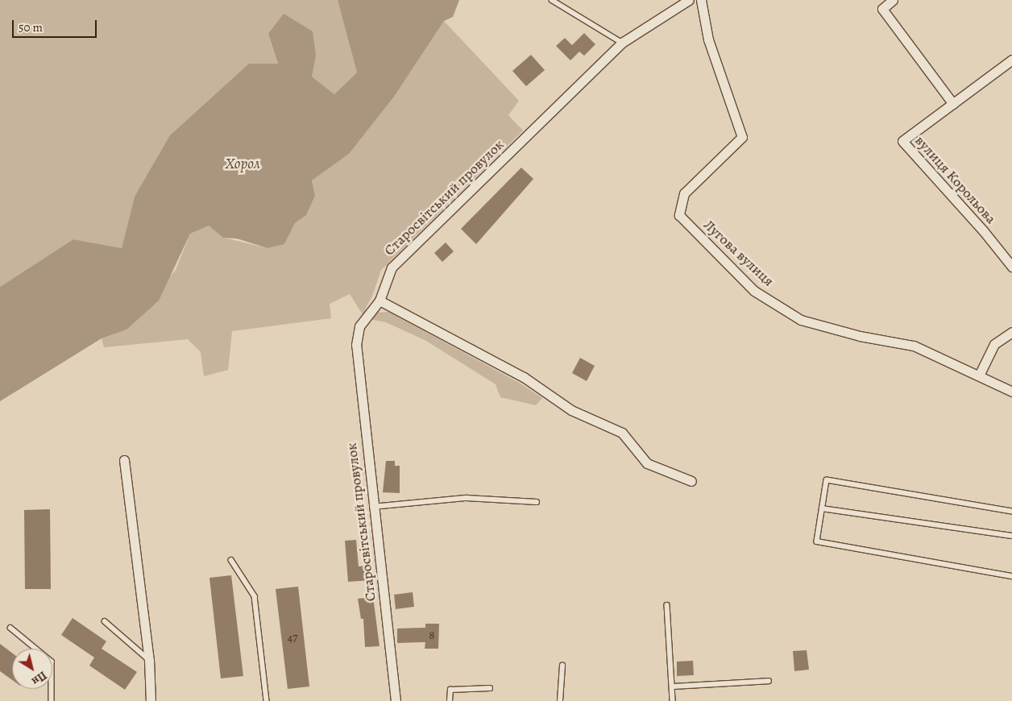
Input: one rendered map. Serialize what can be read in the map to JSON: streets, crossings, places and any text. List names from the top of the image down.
{
  "streets": {
    "street": ["вулиця Корольова", "Старосвітський провулок", "Лугова вулиця"]
  },
  "water": ["Хорол"],
  "house_numbers": ["8", "47"],
  "scale_bar": "50 m",
  "north": "bottom right"
}
